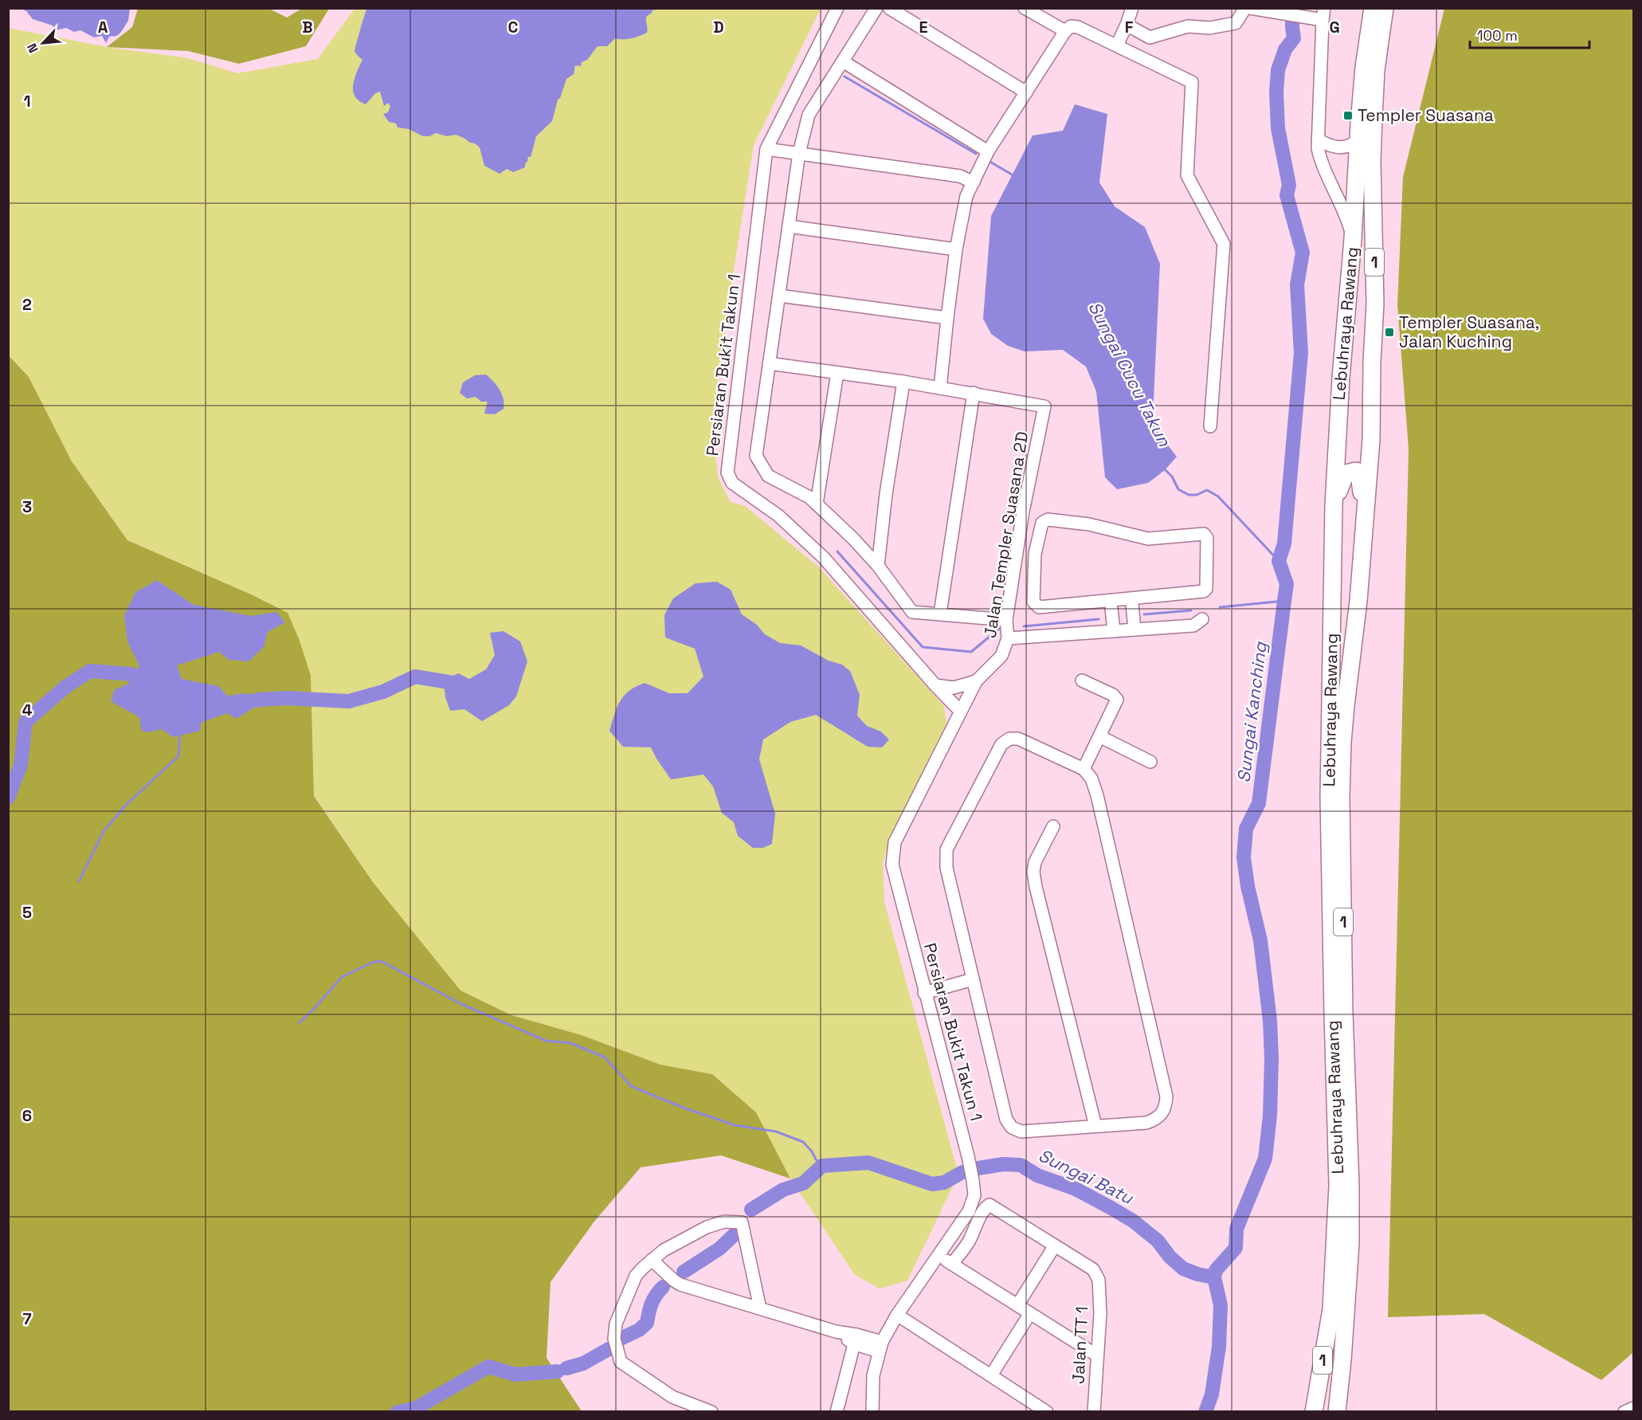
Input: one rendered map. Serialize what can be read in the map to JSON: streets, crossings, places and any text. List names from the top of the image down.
{
  "streets": {
    "highway": ["1", "Lebuhraya Rawang"],
    "street": ["Persiaran Bukit Takun 1", "Jalan Templer Suasana 2D", "Jalan TT 1"]
  },
  "crossings": [
    ["Persiaran Bukit Takun 1", "Jalan Templer Suasana 2D"]
  ],
  "water": ["Sungai Cucu Takun", "Sungai Kanching", "Sungai Batu"],
  "places": {
    "transit": ["Templer Suasana", "Templer Suasana, Jalan Kuching"]
  },
  "scale_bar": "100 m",
  "north": "bottom left",
  "grid": {
    "columns": [
      "A",
      "B",
      "C",
      "D",
      "E",
      "F",
      "G"
    ],
    "rows": [
      "1",
      "2",
      "3",
      "4",
      "5",
      "6",
      "7"
    ]
  }
}
